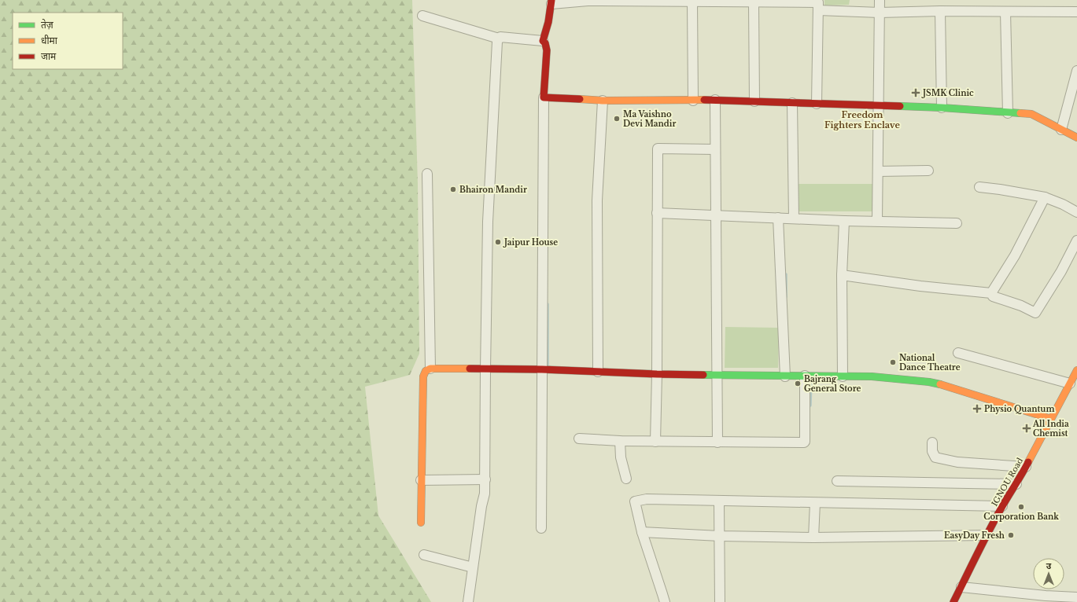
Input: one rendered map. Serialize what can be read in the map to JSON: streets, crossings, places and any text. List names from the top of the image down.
{
  "streets": {
    "street": ["IGNOU Road"]
  },
  "districts": ["Freedom Fighters Enclave"],
  "places": {
    "health": ["JSMK Clinic", "Physio Quantum", "All India Chemist"],
    "other": [
      "Ma Vaishno Devi Mandir",
      "Bhairon Mandir",
      "Jaipur House",
      "National Dance Theatre",
      "Bajrang General Store",
      "Corporation Bank",
      "EasyDay Fresh"
    ]
  },
  "legend": ["तेज़", "धीमा", "जाम"],
  "north": "top"
}
